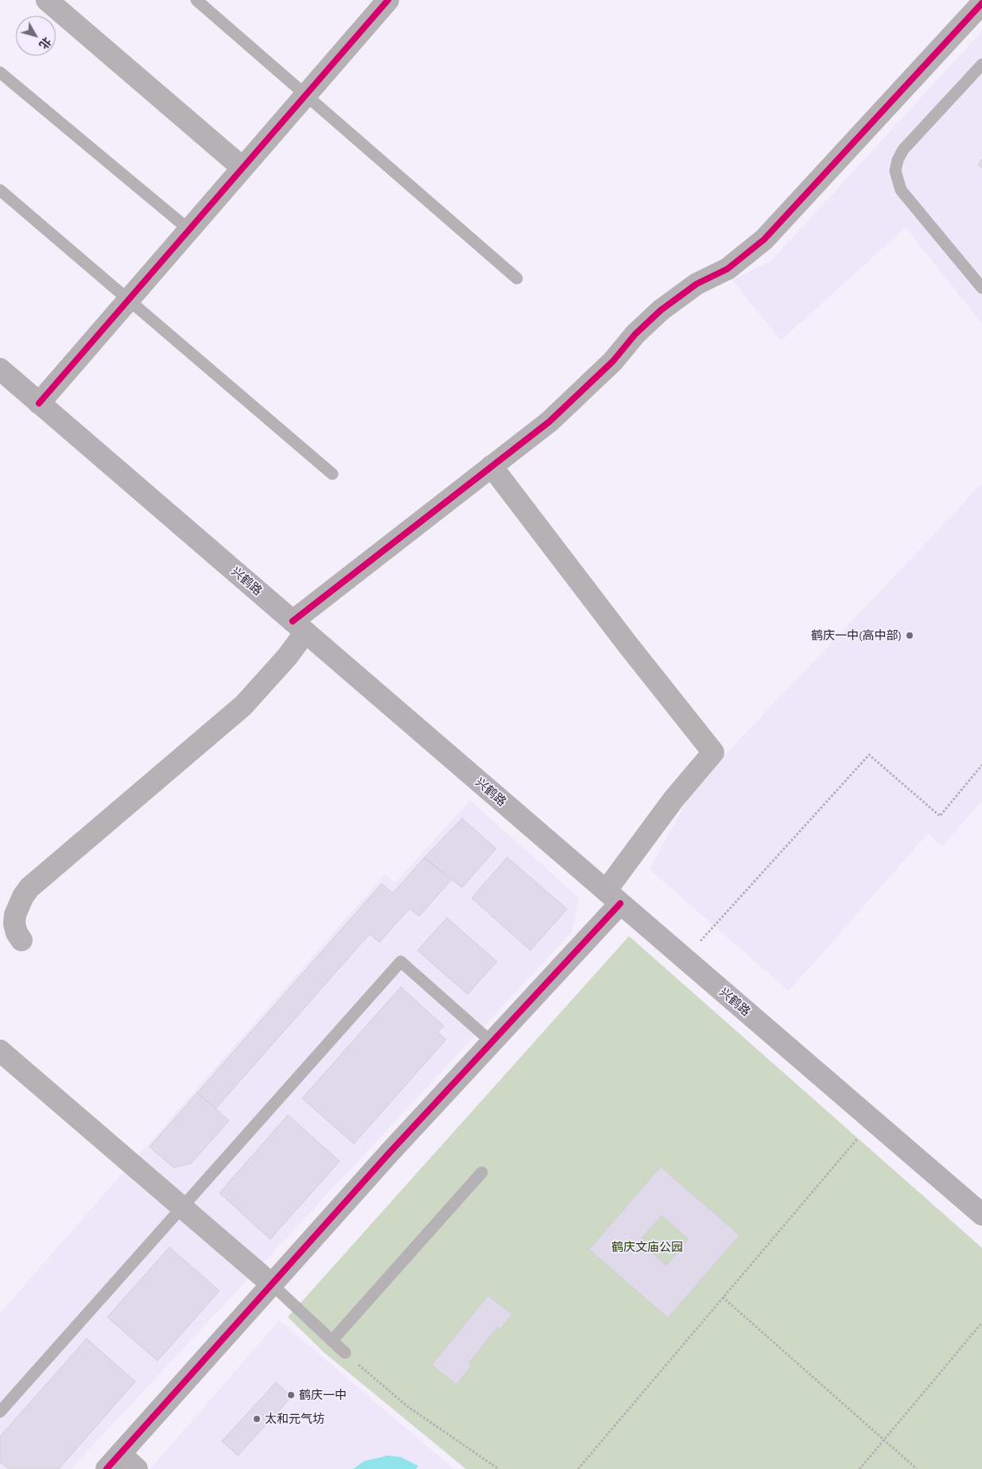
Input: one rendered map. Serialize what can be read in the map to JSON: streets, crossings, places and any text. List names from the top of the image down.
{
  "streets": {
    "main road": ["兴鹤路"]
  },
  "parks": ["鹤庆文庙公园"],
  "places": ["鹤庆一中(高中部)", "鹤庆一中", "太和元气坊"],
  "north": "bottom right"
}
